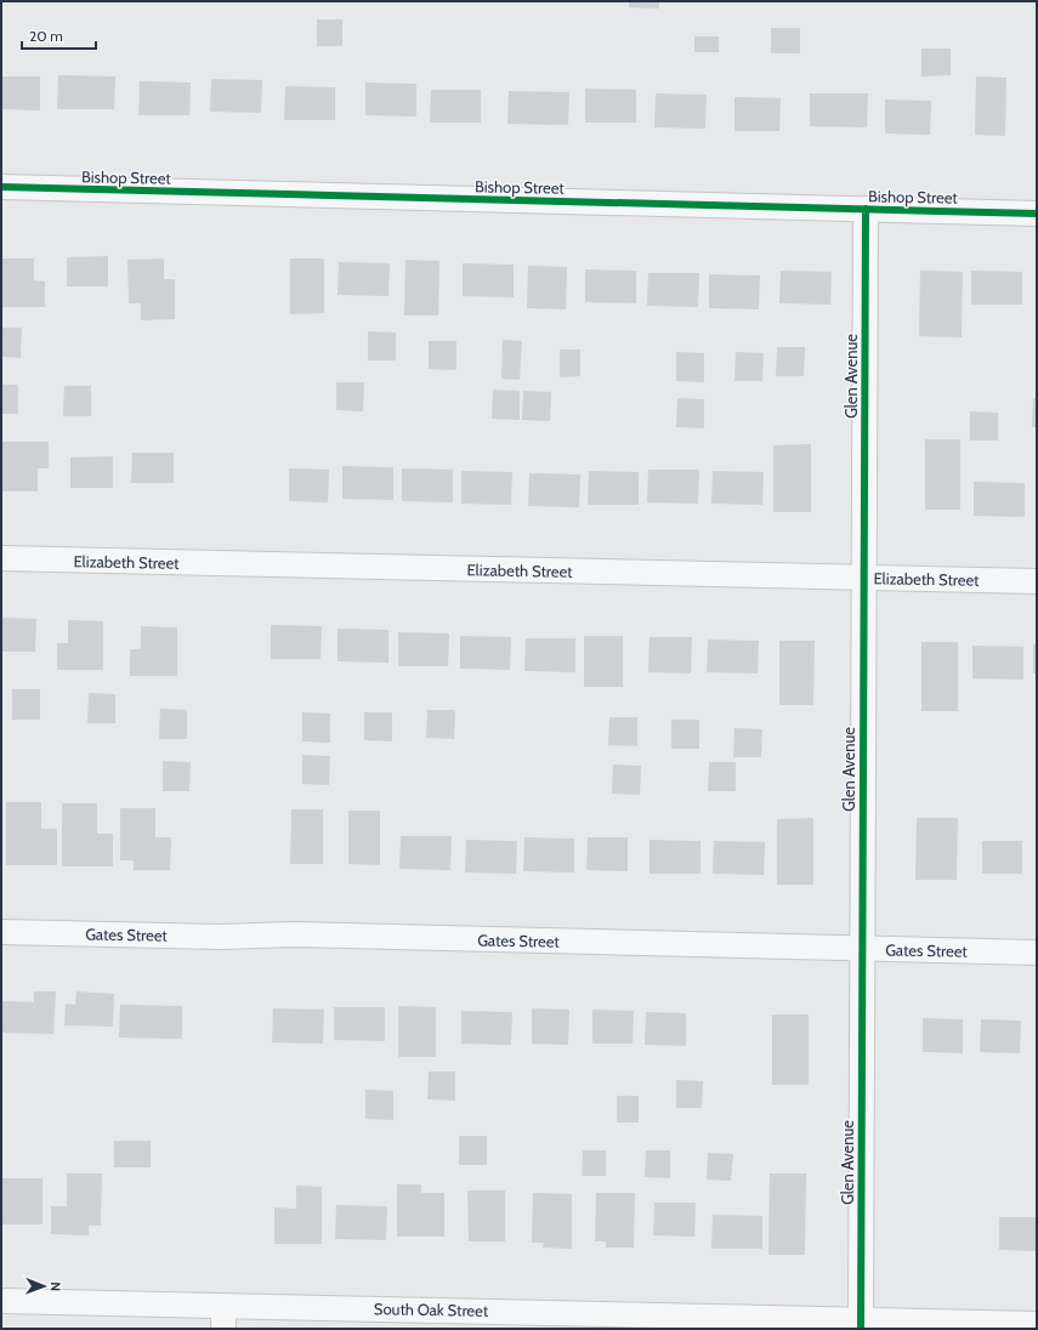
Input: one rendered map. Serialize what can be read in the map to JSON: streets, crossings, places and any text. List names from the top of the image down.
{
  "streets": {
    "street": [
      "Bishop Street",
      "Glen Avenue",
      "Elizabeth Street",
      "Gates Street",
      "South Oak Street"
    ]
  },
  "crossings": [
    ["Bishop Street", "Glen Avenue"],
    ["Glen Avenue", "Elizabeth Street"],
    ["Glen Avenue", "Gates Street"],
    ["Glen Avenue", "South Oak Street"]
  ],
  "scale_bar": "20 m",
  "north": "right"
}
